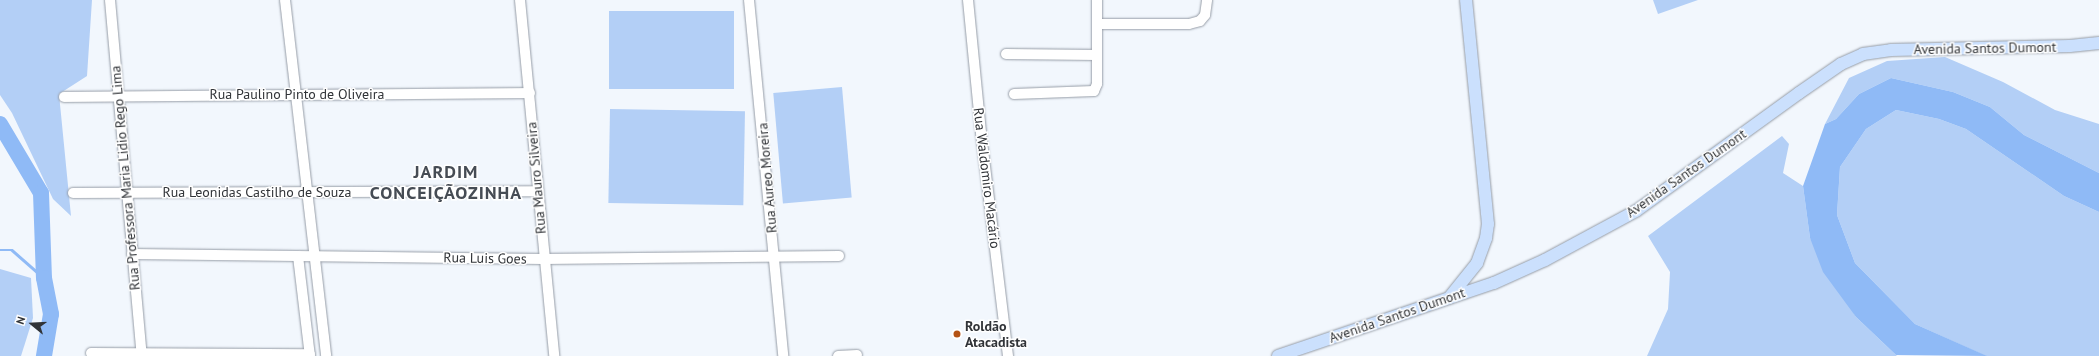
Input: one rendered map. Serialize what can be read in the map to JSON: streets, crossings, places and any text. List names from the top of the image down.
{
  "streets": {
    "main road": ["Avenida Santos Dumont"],
    "street": [
      "Rua Paulino Pinto de Oliveira",
      "Rua Professora Maria Lidio Rego Lima",
      "Rua Mauro Silveira",
      "Rua Aureo Moreira",
      "Rua Waldomiro Macário",
      "Rua Leonidas Castilho de Souza",
      "Rua Luis Goes"
    ]
  },
  "crossings": [
    ["Rua Paulino Pinto de Oliveira", "Rua Professora Maria Lidio Rego Lima"],
    ["Rua Paulino Pinto de Oliveira", "Rua Mauro Silveira"],
    ["Rua Professora Maria Lidio Rego Lima", "Rua Leonidas Castilho de Souza"],
    ["Rua Professora Maria Lidio Rego Lima", "Rua Luis Goes"],
    ["Rua Mauro Silveira", "Rua Leonidas Castilho de Souza"],
    ["Rua Mauro Silveira", "Rua Luis Goes"],
    ["Rua Aureo Moreira", "Rua Luis Goes"]
  ],
  "districts": ["JARDIM CONCEIÇÃOZINHA"],
  "places": ["Roldão Atacadista"],
  "north": "left"
}
